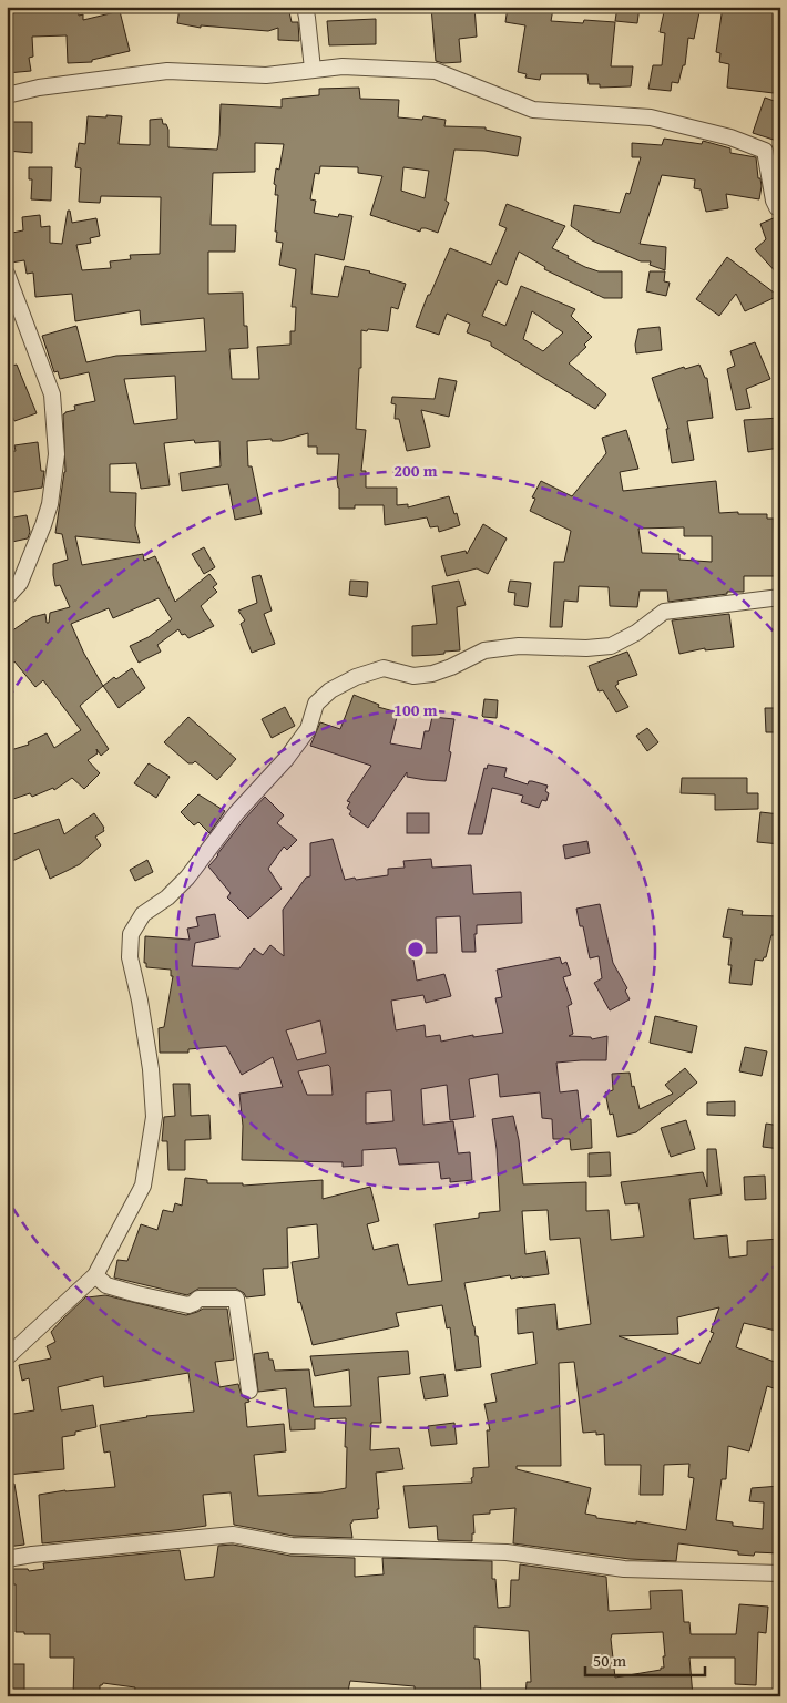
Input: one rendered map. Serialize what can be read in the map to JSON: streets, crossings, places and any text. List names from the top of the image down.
{
  "scale_bar": "50 m",
  "rings": ["200 m", "100 m"]
}
